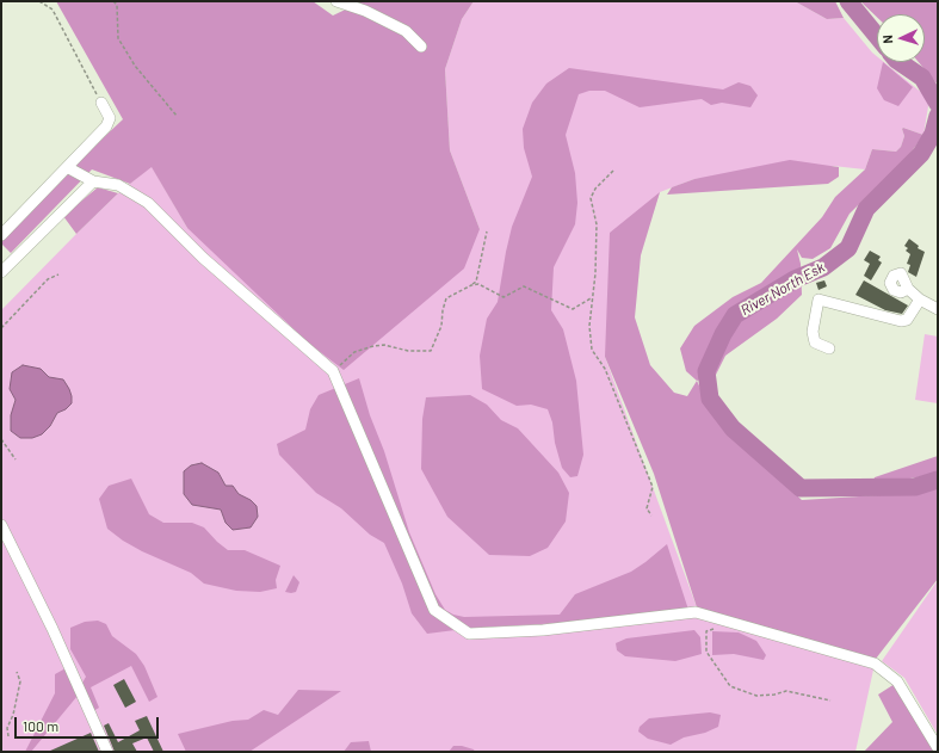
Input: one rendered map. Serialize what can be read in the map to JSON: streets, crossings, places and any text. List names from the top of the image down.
{
  "water": ["River North Esk"],
  "scale_bar": "100 m",
  "north": "left"
}
